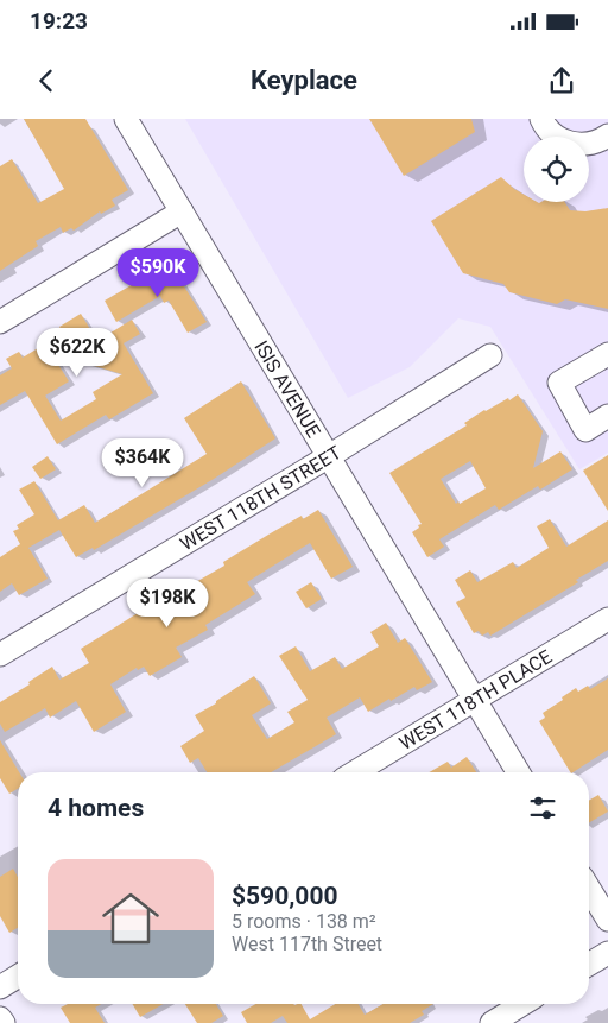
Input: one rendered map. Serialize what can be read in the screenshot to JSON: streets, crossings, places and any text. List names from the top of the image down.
{
  "streets": {
    "street": ["ISIS AVENUE", "WEST 118TH STREET", "WEST 118TH PLACE"]
  },
  "crossings": [
    ["ISIS AVENUE", "WEST 118TH STREET"],
    ["ISIS AVENUE", "WEST 118TH PLACE"]
  ],
  "page": {
    "status": "19:23",
    "header": "Keyplace",
    "price": [
      "$590K",
      "$622K",
      "$364K",
      "$198K"
    ],
    "heading": "4 homes",
    "list": [
      {
        "name": "$590,000",
        "note": "5 rooms · 138 m² · West 117th Street"
      }
    ]
  }
}
